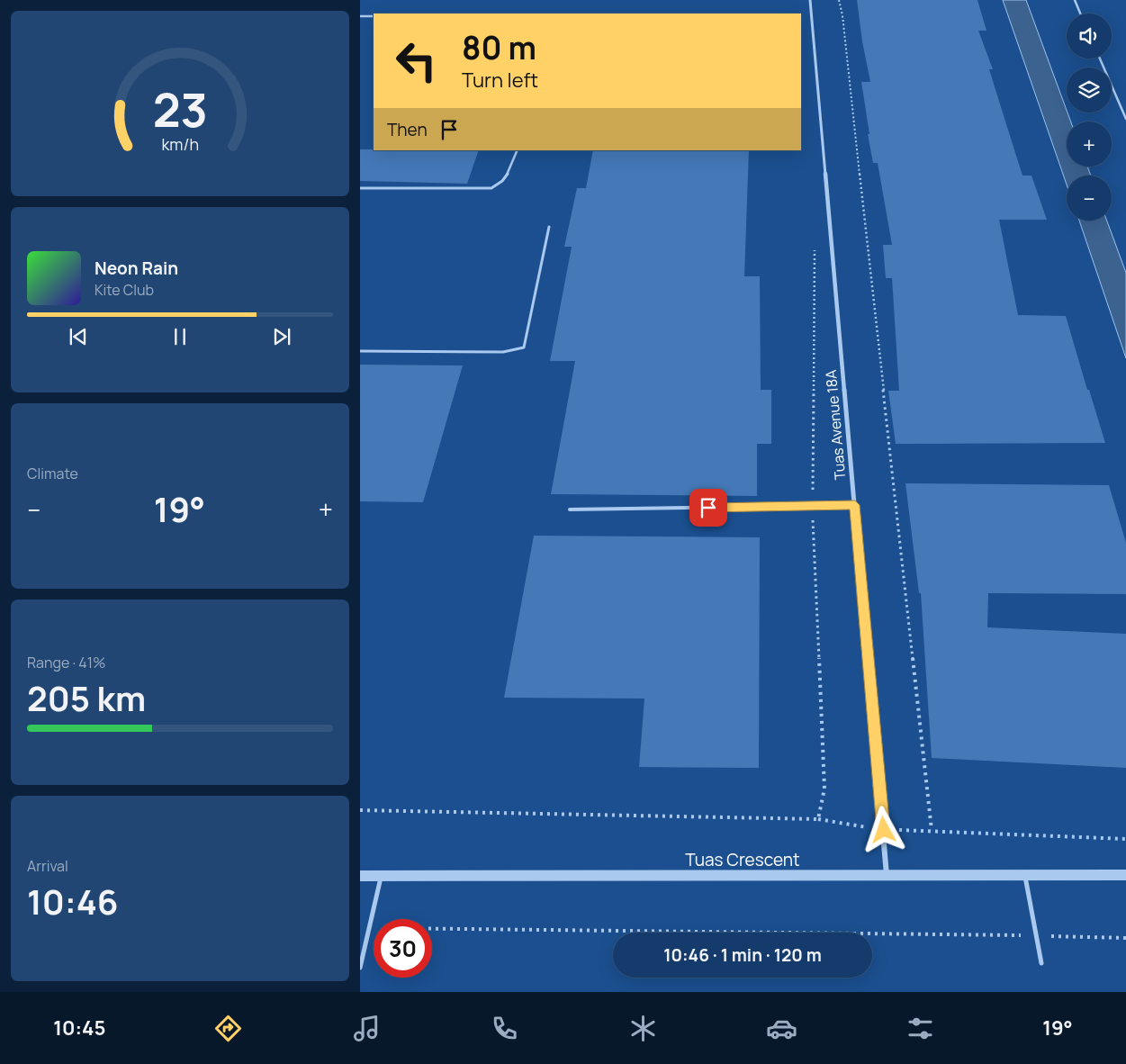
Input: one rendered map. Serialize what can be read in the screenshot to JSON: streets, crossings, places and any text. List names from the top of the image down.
{
  "streets": {
    "street": ["Tuas Avenue 18A", "Tuas Crescent"]
  },
  "crossings": [
    ["Tuas Avenue 18A", "Tuas Crescent"]
  ],
  "page": {
    "map_buttons": ["+", "−"],
    "turn": ["80 m", "Turn left"],
    "then": "Then",
    "song": ["Neon Rain", "Kite Club"],
    "tile": [
      "Climate",
      ["Range · 41%", "205 km"],
      ["Arrival", "10:46"]
    ],
    "heat": ["−", "19°", "+"],
    "limit": "30",
    "trip": "10:46 · 1 min · 120 m",
    "tabs": ["10:45", "19°"],
    "gauge": ["23", "km/h"]
  }
}
